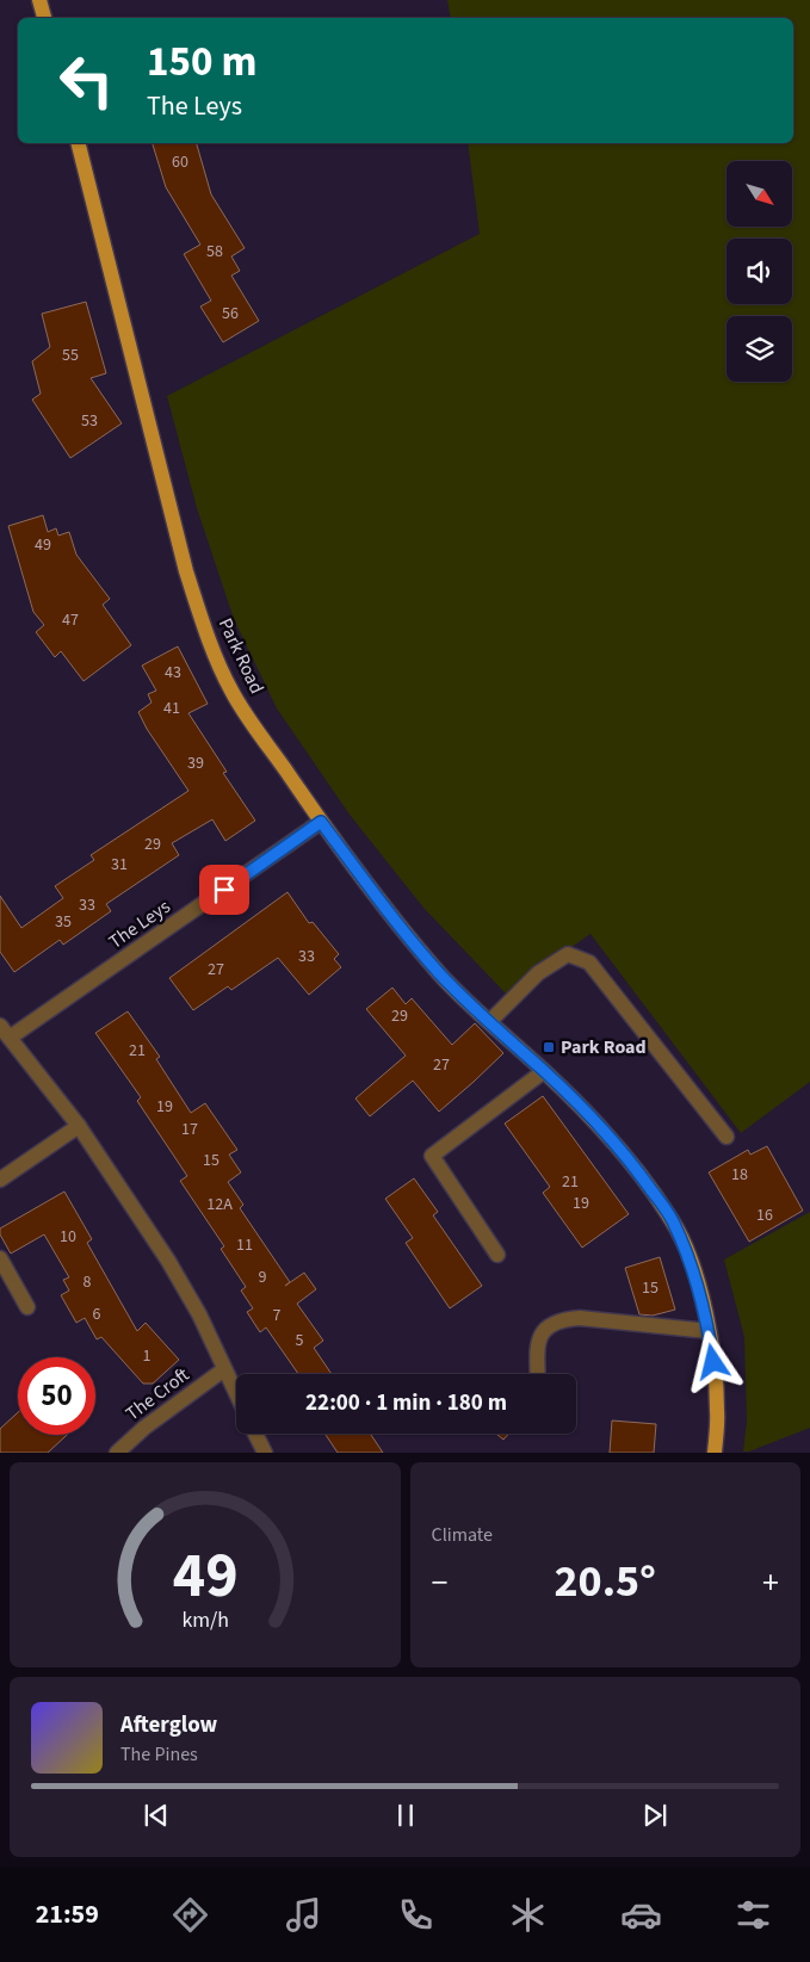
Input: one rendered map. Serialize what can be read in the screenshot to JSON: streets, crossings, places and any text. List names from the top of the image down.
{
  "streets": {
    "main road": ["Park Road"],
    "street": ["The Leys", "The Croft"]
  },
  "crossings": [
    ["Park Road", "The Leys"],
    ["The Leys", "The Croft"]
  ],
  "places": {
    "transit": ["Park Road"]
  },
  "house_numbers": [
    "60",
    "58",
    "56",
    "55",
    "53",
    "49",
    "47",
    "43",
    "41",
    "39",
    "29",
    "31",
    "33",
    "35",
    "33",
    "27",
    "29",
    "21",
    "27",
    "19",
    "17",
    "15",
    "18",
    "21",
    "19",
    "12A",
    "16",
    "10",
    "11",
    "9",
    "8",
    "15",
    "6",
    "7",
    "5",
    "1"
  ],
  "north": "bottom right",
  "page": {
    "turn": ["150 m", "The Leys"],
    "limit": "50",
    "trip": "22:00 · 1 min · 180 m",
    "tile": "Climate",
    "heat": ["−", "20.5°", "+"],
    "song": ["Afterglow", "The Pines"],
    "tabs": "21:59",
    "gauge": ["49", "km/h"]
  }
}
